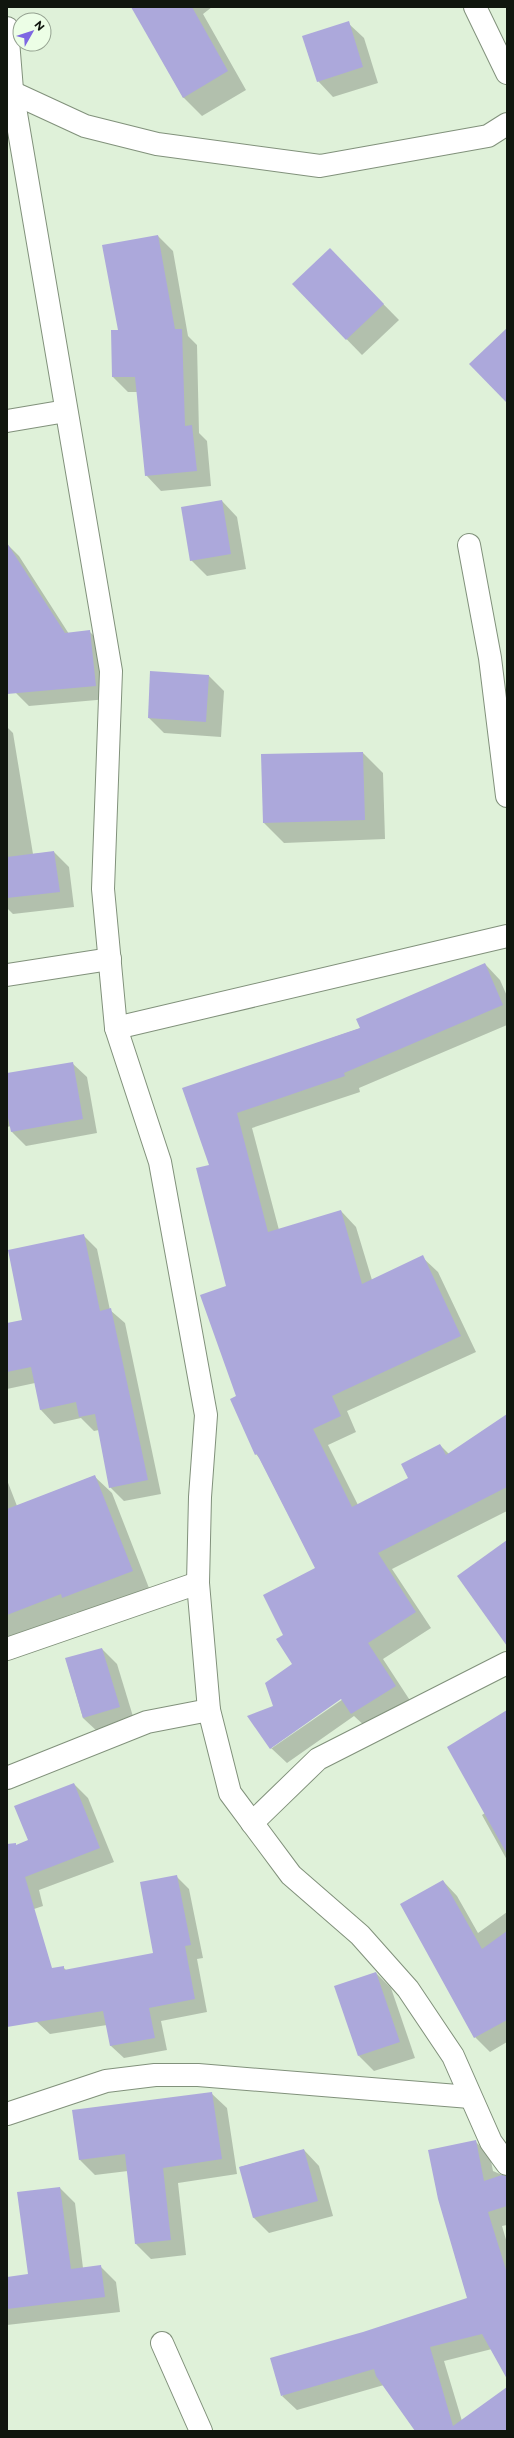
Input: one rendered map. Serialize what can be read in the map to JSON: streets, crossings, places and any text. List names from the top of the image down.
{
  "north": "top right"
}
